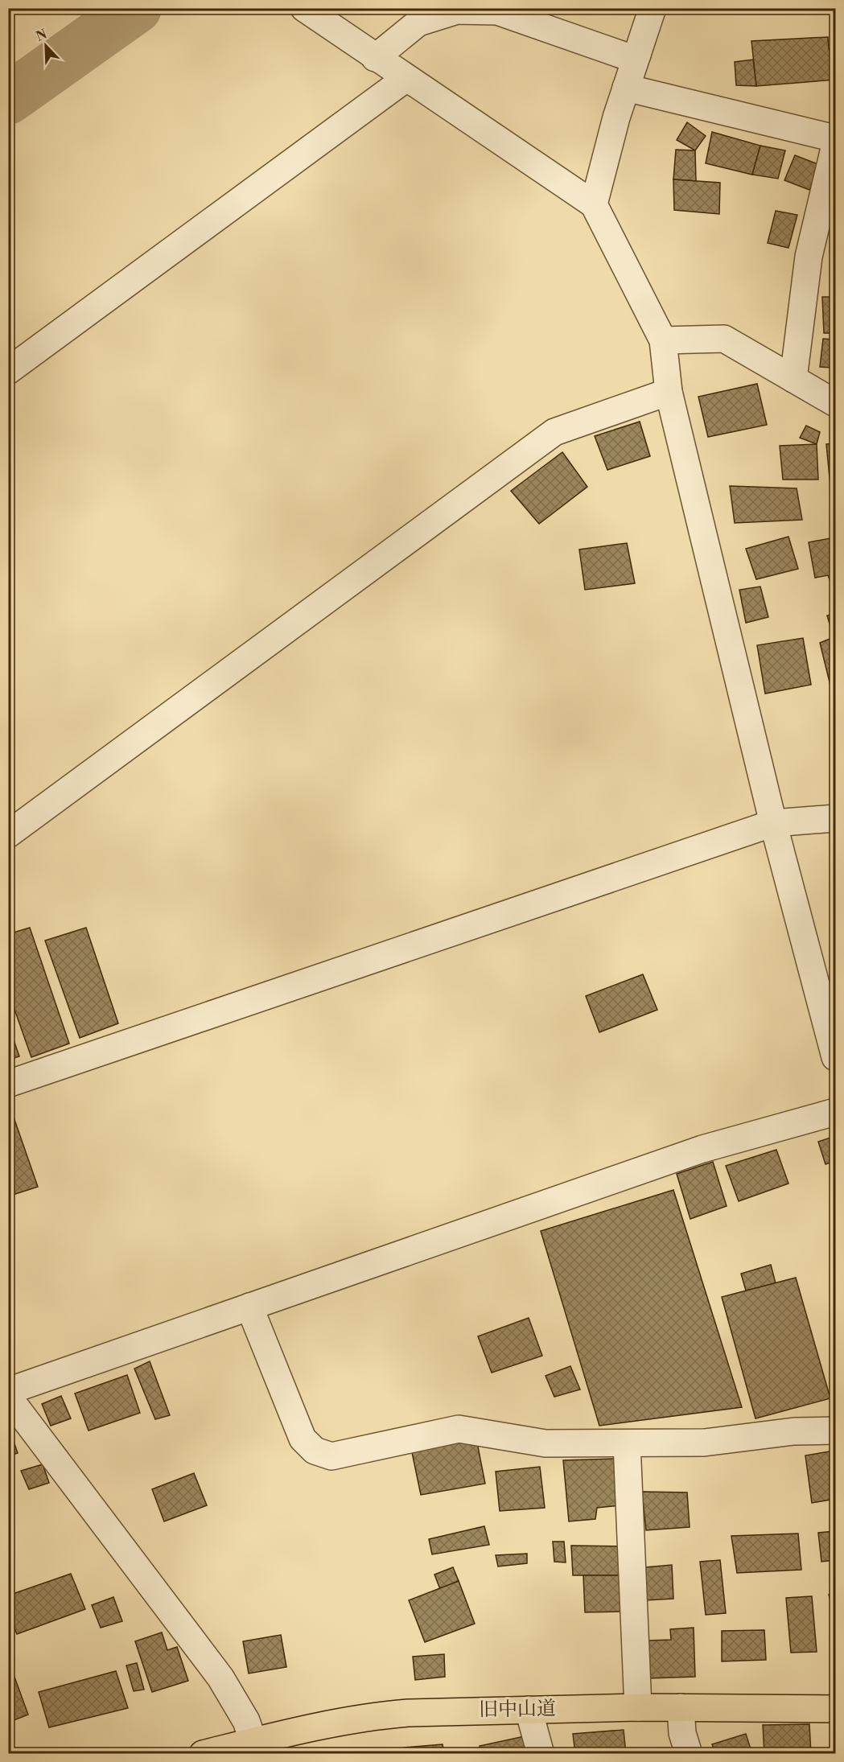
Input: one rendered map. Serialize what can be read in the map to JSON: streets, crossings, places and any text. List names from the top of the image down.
{
  "streets": {
    "main road": ["旧中山道"]
  },
  "north": "top left"
}
